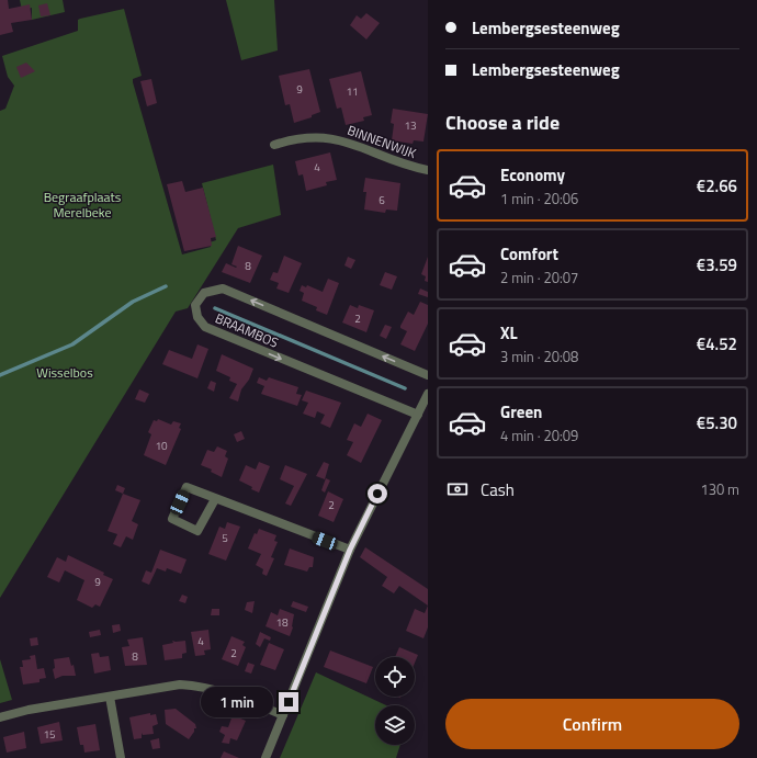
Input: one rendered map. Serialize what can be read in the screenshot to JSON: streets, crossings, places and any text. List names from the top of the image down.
{
  "streets": {
    "street": ["BINNENWIJK", "BRAAMBOS"]
  },
  "parks": ["Begraafplaats Merelbeke", "Wisselbos"],
  "house_numbers": [
    "9",
    "11",
    "13",
    "4",
    "6",
    "8",
    "2",
    "10",
    "2",
    "5",
    "9",
    "18",
    "4",
    "2",
    "8",
    "15"
  ],
  "page": {
    "banner": ["Lembergsesteenweg", "Lembergsesteenweg"],
    "heading": "Choose a ride",
    "list": [
      {
        "name": "Economy",
        "note": "1 min · 20:06",
        "value": "€2.66"
      },
      {
        "name": "Comfort",
        "note": "2 min · 20:07",
        "value": "€3.59"
      },
      {
        "name": "XL",
        "note": "3 min · 20:08",
        "value": "€4.52"
      },
      {
        "name": "Green",
        "note": "4 min · 20:09",
        "value": "€5.30"
      }
    ],
    "pay": ["Cash", "130 m"],
    "bubble": "1 min",
    "buttons": "Confirm"
  }
}
